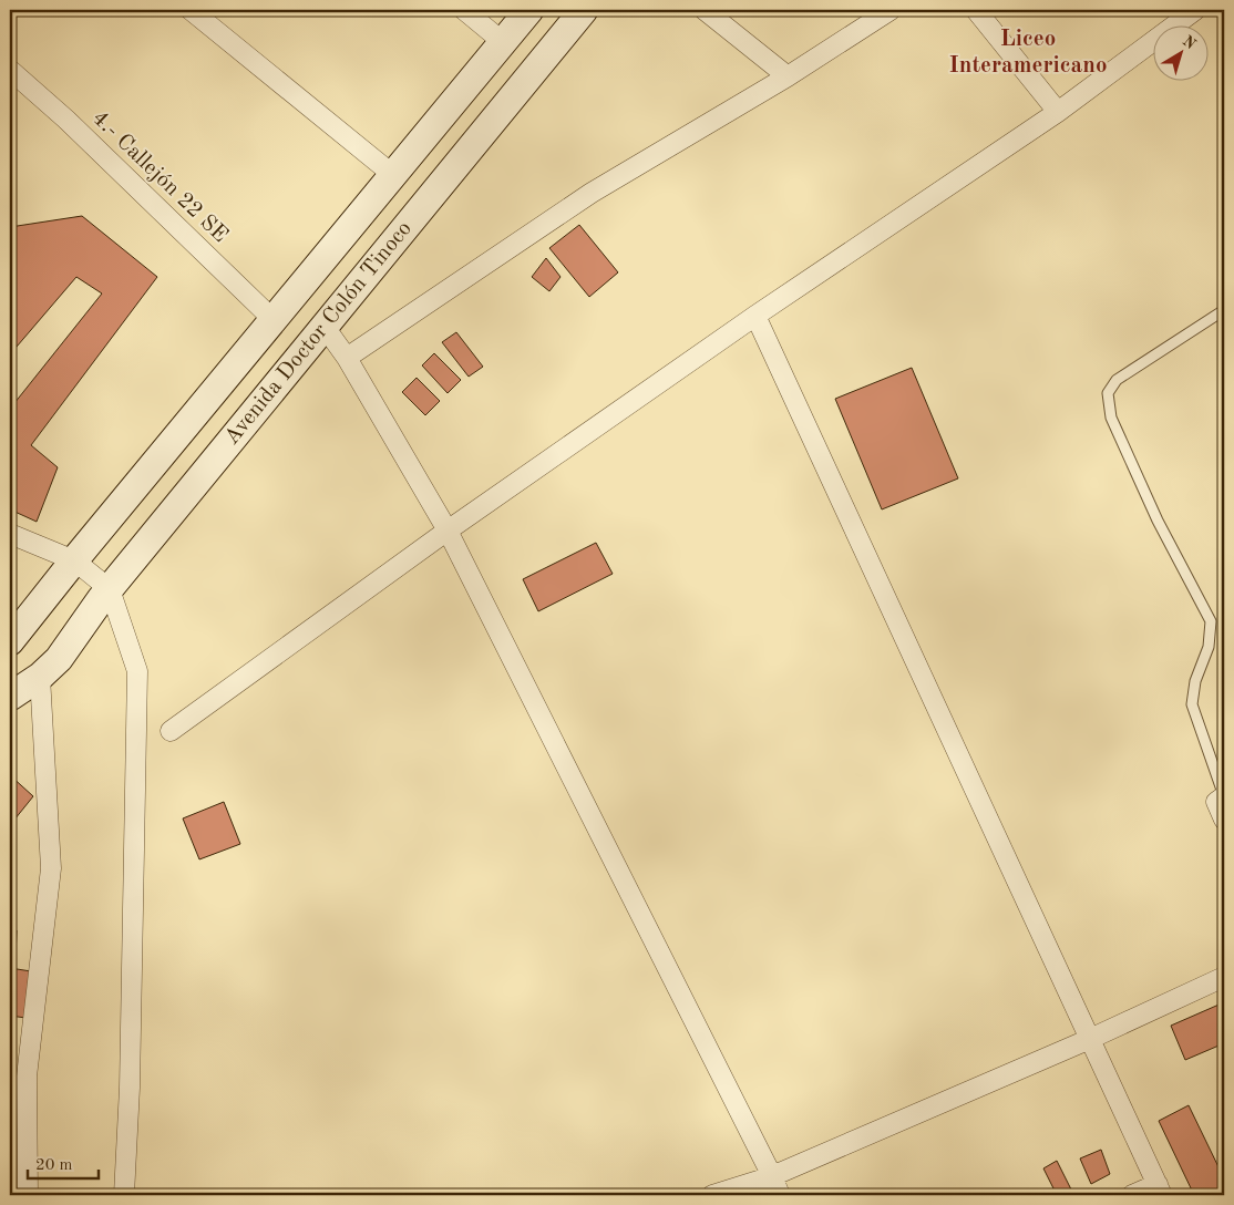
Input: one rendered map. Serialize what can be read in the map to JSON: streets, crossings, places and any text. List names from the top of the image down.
{
  "streets": {
    "main road": ["Avenida Doctor Colón Tinoco"],
    "street": ["4.- Callejón 22 SE"]
  },
  "crossings": [
    ["4.- Callejón 22 SE", "Avenida Doctor Colón Tinoco"]
  ],
  "districts": ["Liceo Interamericano"],
  "scale_bar": "20 m",
  "north": "top right"
}
